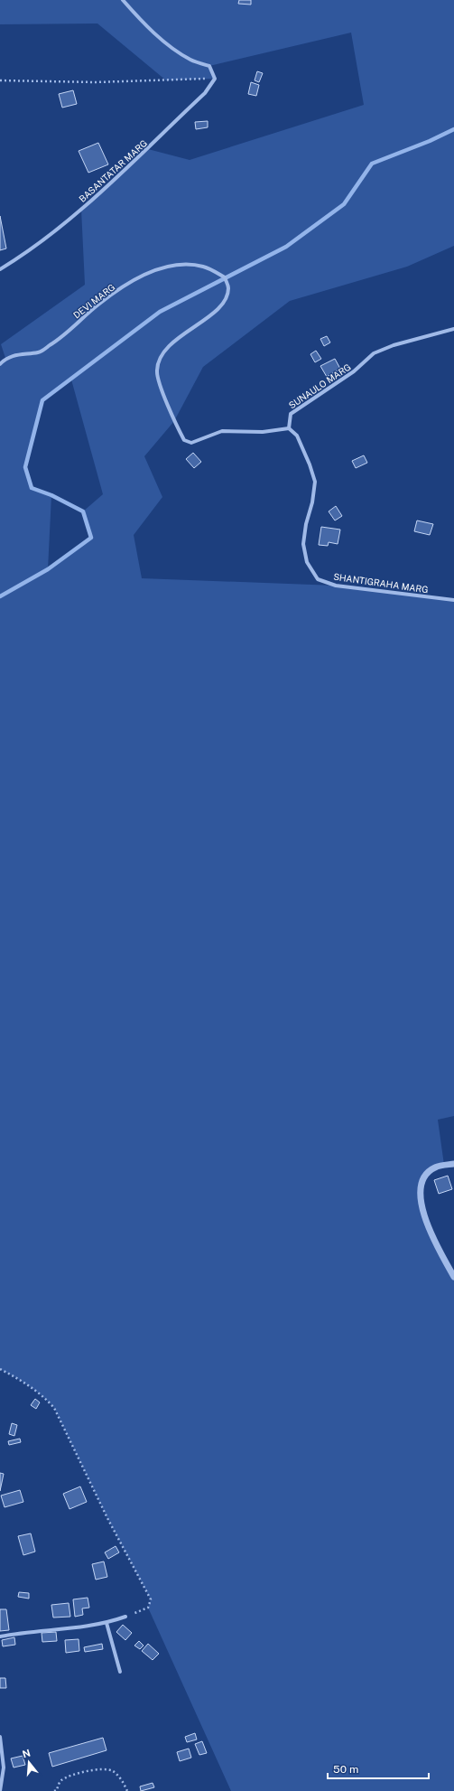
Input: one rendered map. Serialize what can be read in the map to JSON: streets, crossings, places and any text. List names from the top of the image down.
{
  "streets": {
    "street": [
      "BASANTATAR MARG",
      "DEVI MARG",
      "SUNAULO MARG",
      "SHANTIGRAHA MARG"
    ]
  },
  "crossings": [
    ["DEVI MARG", "SUNAULO MARG"],
    ["DEVI MARG", "SHANTIGRAHA MARG"],
    ["SUNAULO MARG", "SHANTIGRAHA MARG"]
  ],
  "scale_bar": "50 m",
  "north": "top"
}
